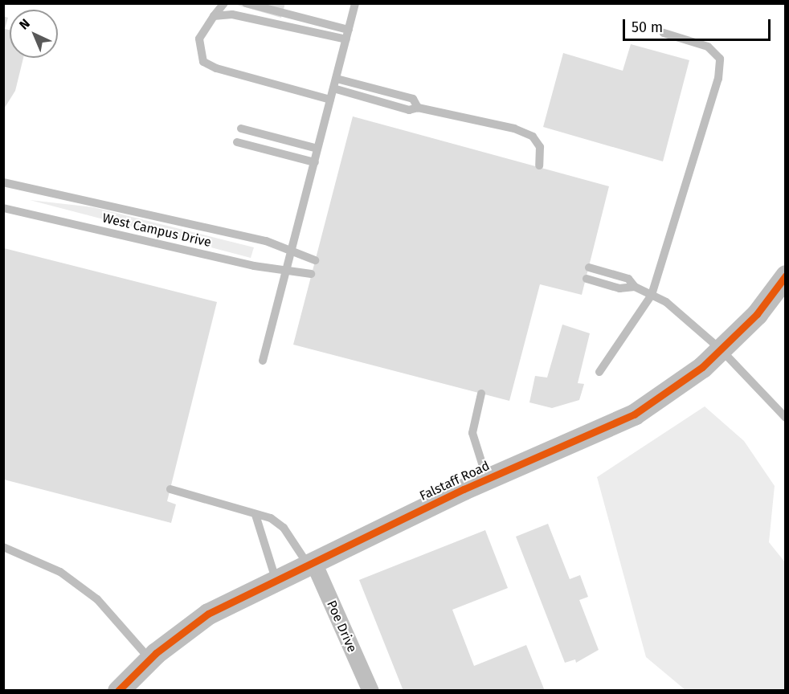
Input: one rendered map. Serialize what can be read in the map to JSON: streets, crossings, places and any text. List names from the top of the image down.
{
  "streets": {
    "street": ["Falstaff Road", "Poe Drive"],
    "lane": ["West Campus Drive"]
  },
  "crossings": [
    ["Falstaff Road", "Poe Drive"]
  ],
  "scale_bar": "50 m",
  "north": "top left"
}
